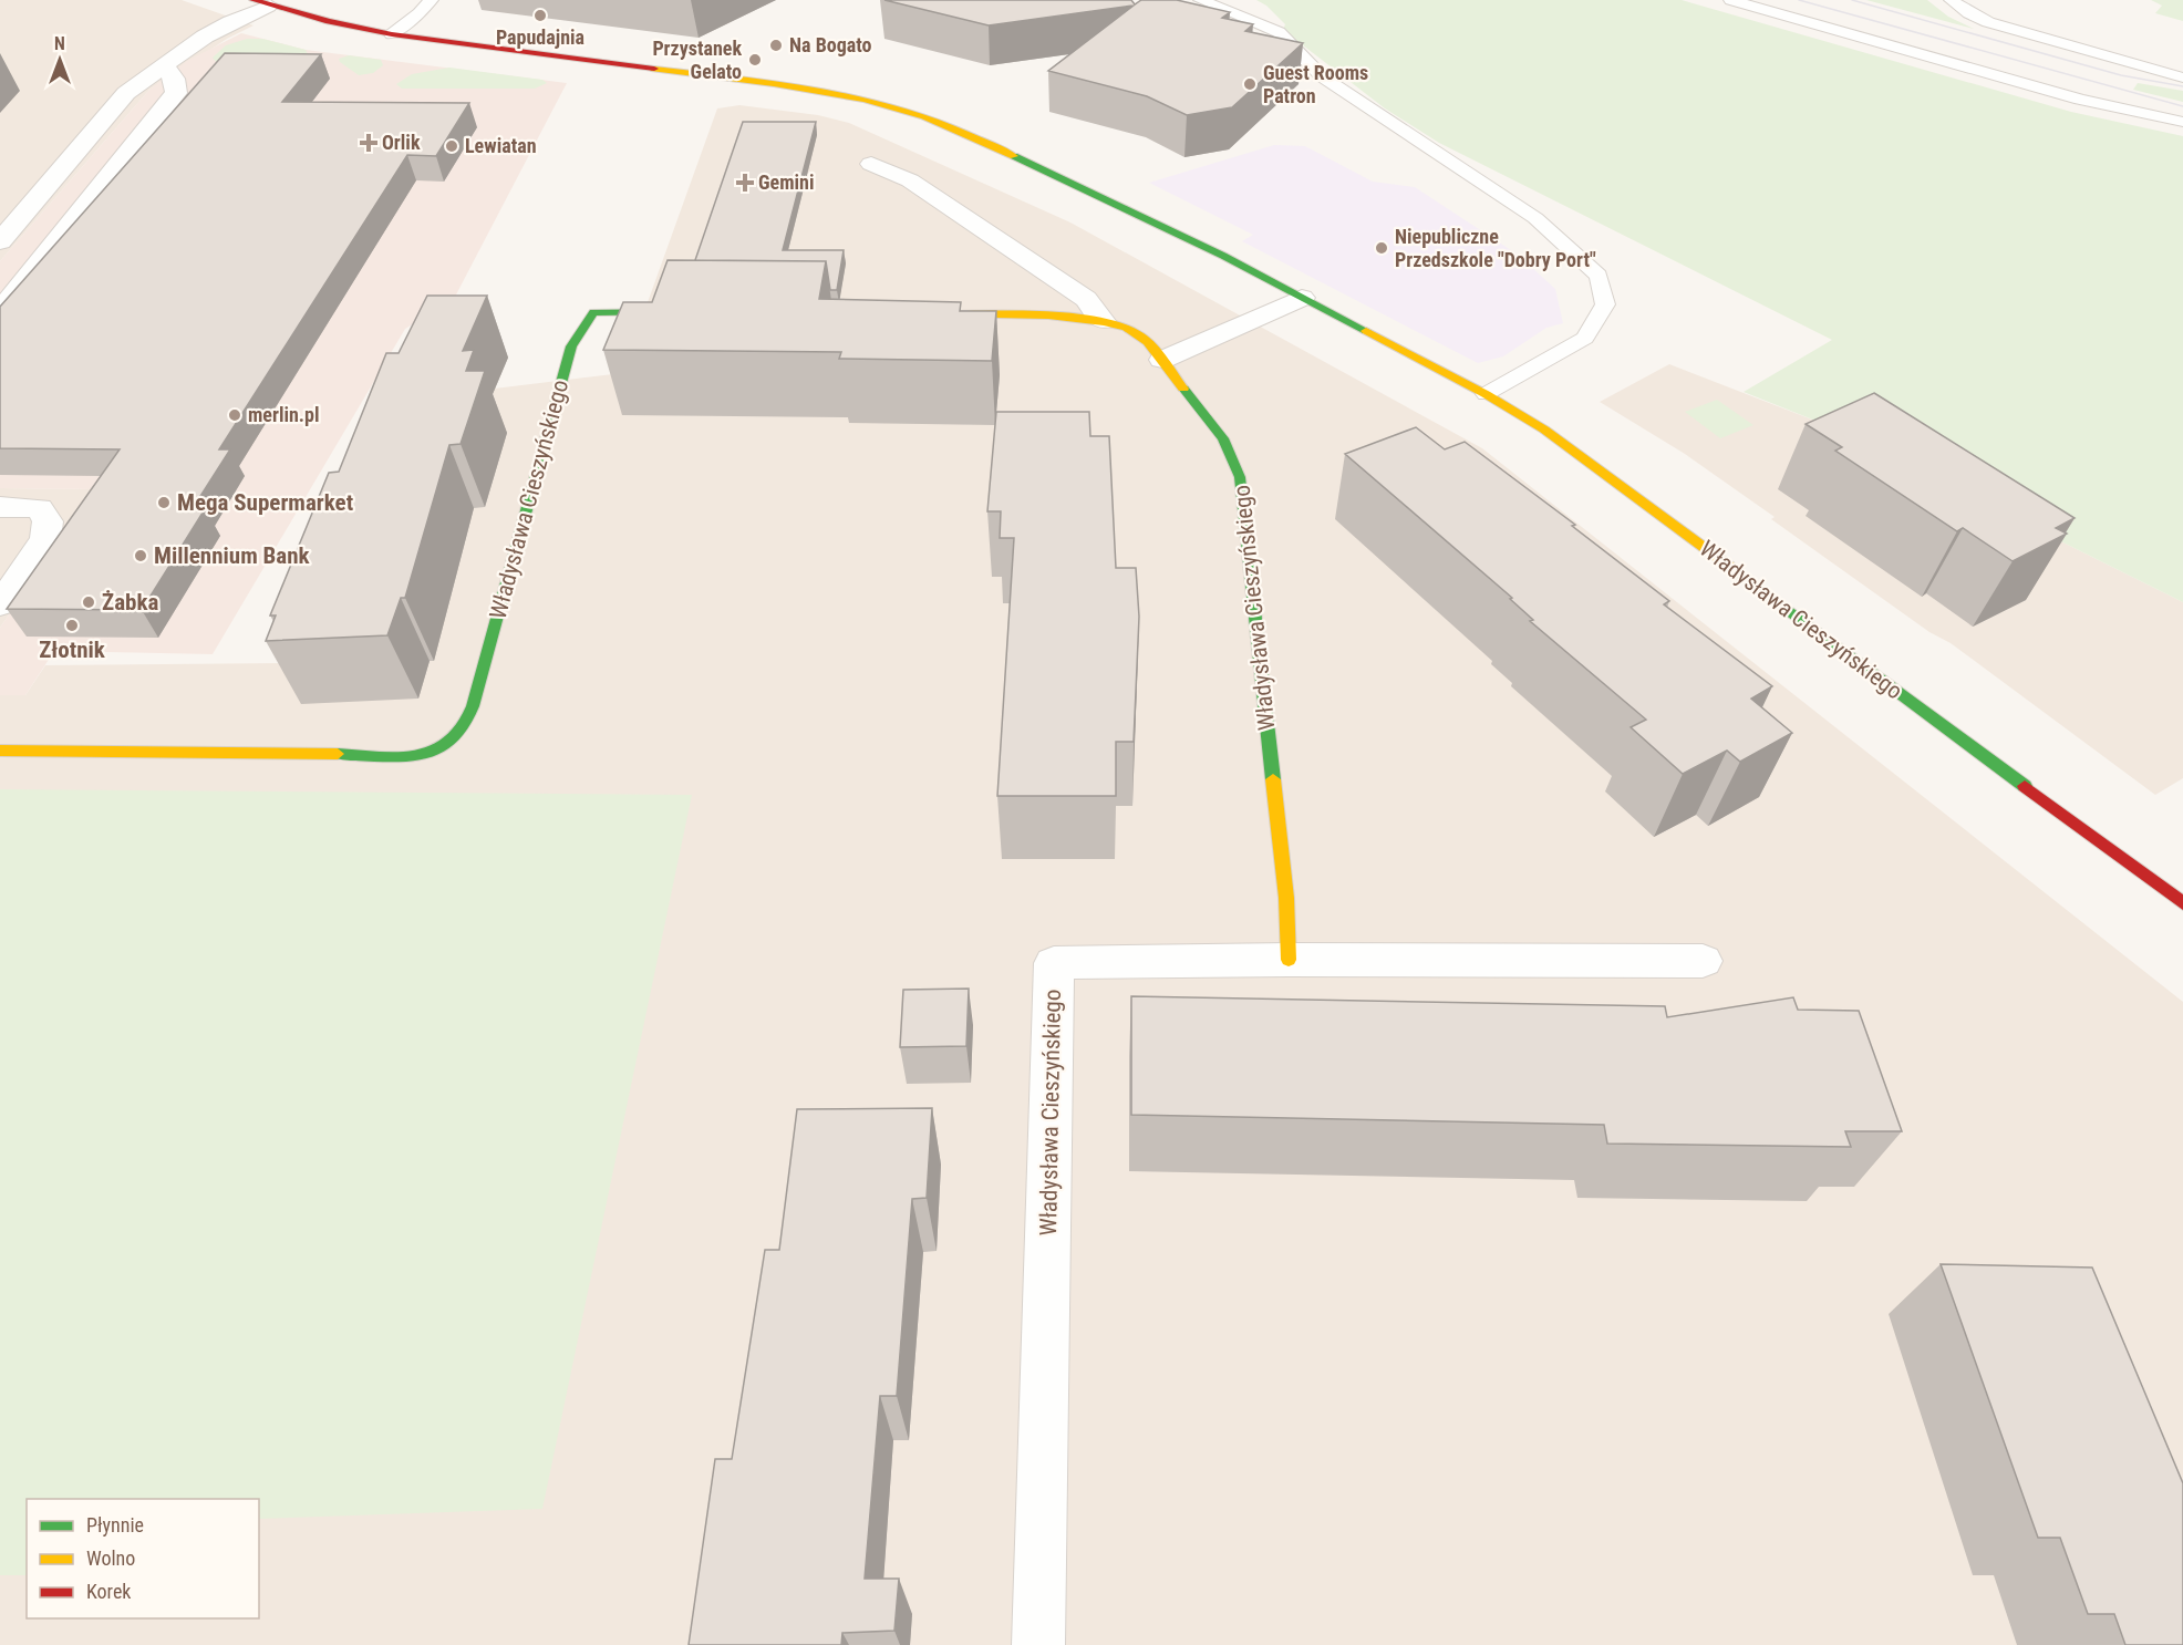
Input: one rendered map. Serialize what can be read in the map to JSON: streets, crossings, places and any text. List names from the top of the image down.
{
  "streets": {
    "street": ["Władysława Cieszyńskiego"]
  },
  "places": {
    "other": [
      "Papudajnia",
      "Na Bogato",
      "Przystanek Gelato",
      "Guest Rooms Patron",
      "Lewiatan",
      "Niepubliczne Przedszkole \"Dobry Port\"",
      "merlin.pl",
      "Mega Supermarket",
      "Millennium Bank",
      "Żabka",
      "Złotnik"
    ],
    "health": ["Orlik", "Gemini"]
  },
  "legend": ["Płynnie", "Wolno", "Korek"],
  "north": "top"
}
